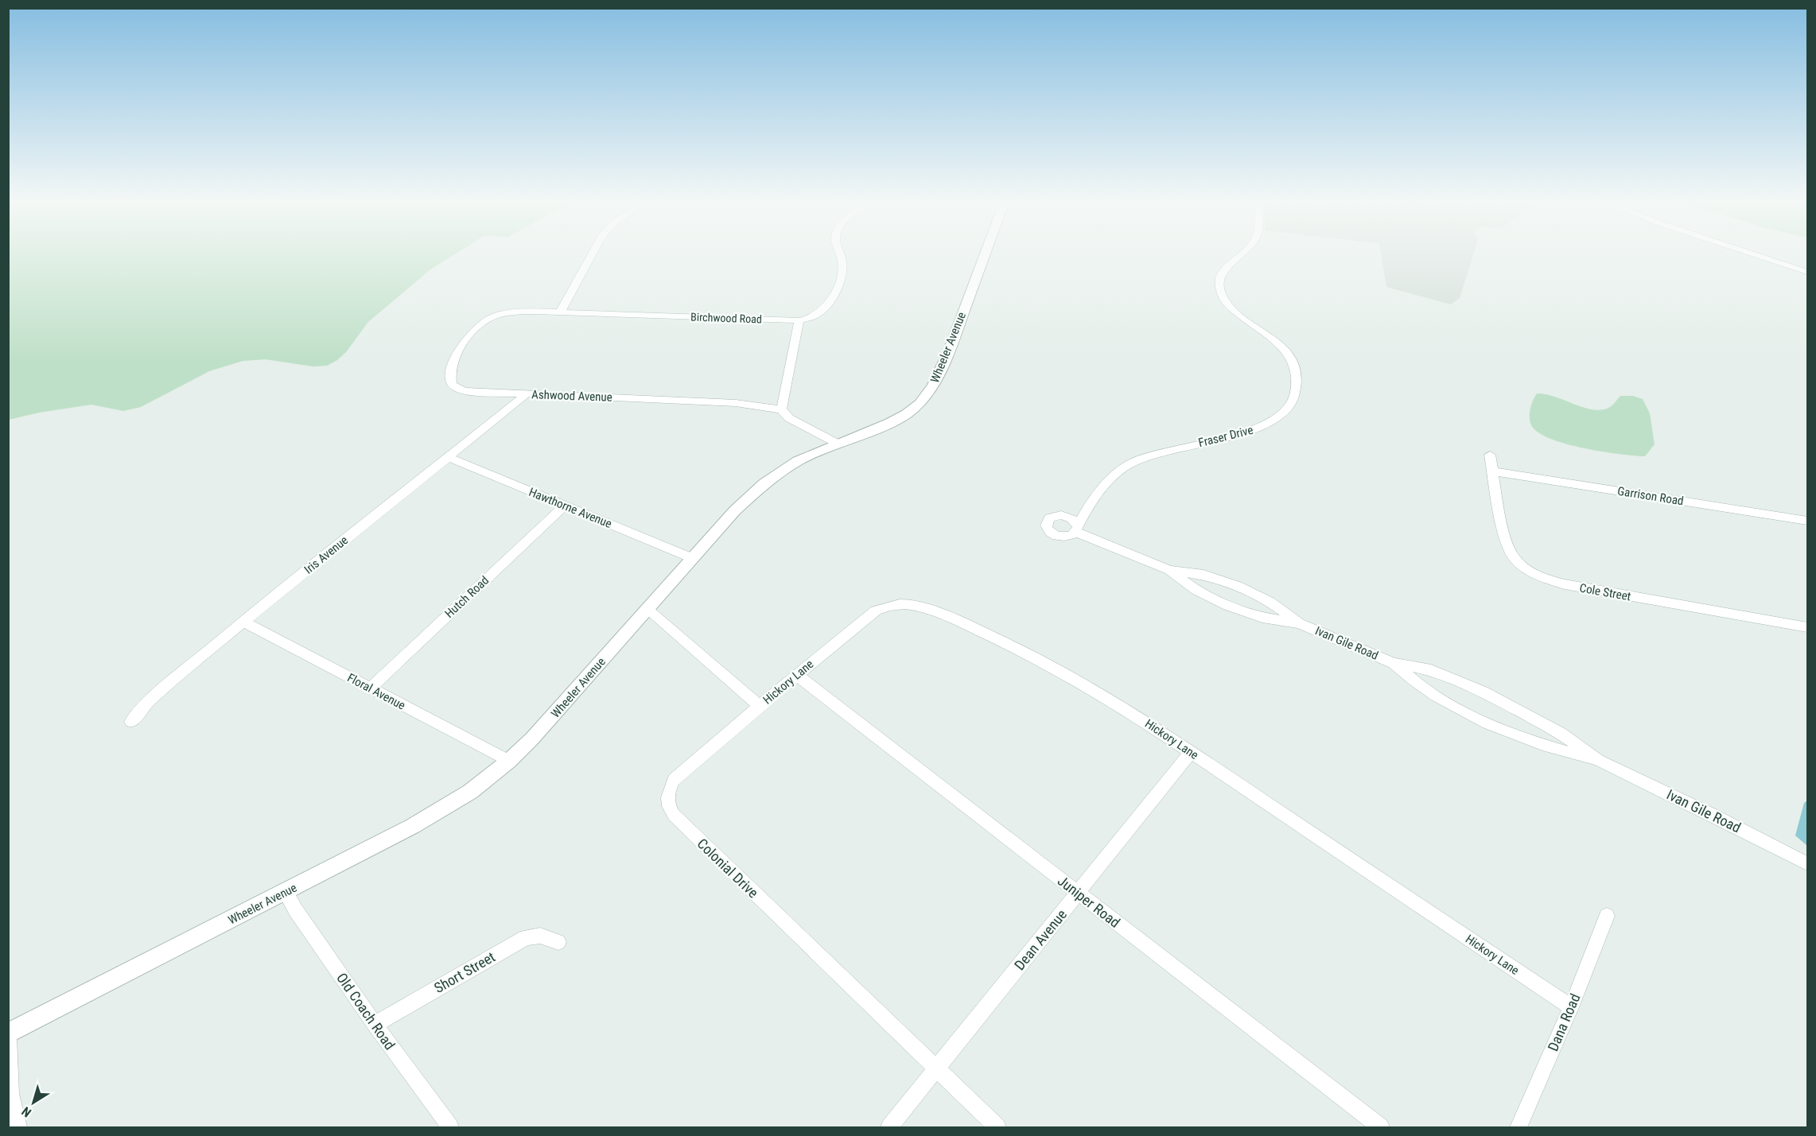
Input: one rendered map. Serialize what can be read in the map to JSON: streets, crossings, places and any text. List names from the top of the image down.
{
  "streets": {
    "street": [
      "Birchwood Road",
      "Wheeler Avenue",
      "Ashwood Avenue",
      "Fraser Drive",
      "Garrison Road",
      "Hawthorne Avenue",
      "Iris Avenue",
      "Cole Street",
      "Hutch Road",
      "Ivan Gile Road",
      "Hickory Lane",
      "Floral Avenue",
      "Colonial Drive",
      "Juniper Road",
      "Dean Avenue",
      "Short Street",
      "Old Coach Road",
      "Dana Road"
    ]
  },
  "crossings": [
    ["Birchwood Road", "Ashwood Avenue"],
    ["Wheeler Avenue", "Hawthorne Avenue"],
    ["Wheeler Avenue", "Floral Avenue"],
    ["Wheeler Avenue", "Old Coach Road"],
    ["Ashwood Avenue", "Iris Avenue"],
    ["Fraser Drive", "Ivan Gile Road"],
    ["Garrison Road", "Cole Street"],
    ["Hawthorne Avenue", "Iris Avenue"],
    ["Hawthorne Avenue", "Hutch Road"],
    ["Iris Avenue", "Floral Avenue"],
    ["Hutch Road", "Floral Avenue"],
    ["Hickory Lane", "Colonial Drive"],
    ["Hickory Lane", "Juniper Road"],
    ["Hickory Lane", "Dean Avenue"],
    ["Hickory Lane", "Dana Road"],
    ["Colonial Drive", "Dean Avenue"],
    ["Juniper Road", "Dean Avenue"],
    ["Short Street", "Old Coach Road"]
  ],
  "north": "bottom left"
}
